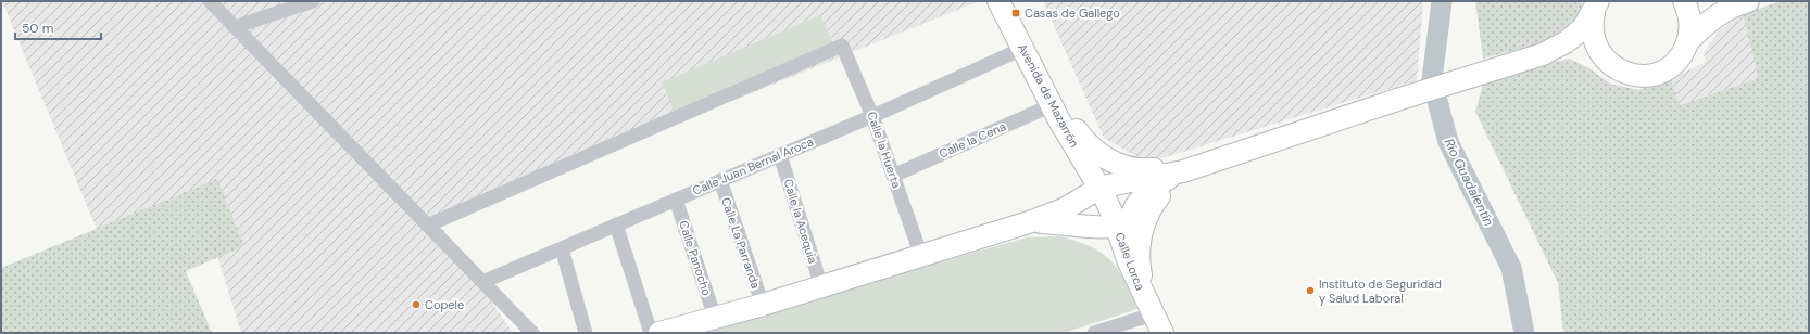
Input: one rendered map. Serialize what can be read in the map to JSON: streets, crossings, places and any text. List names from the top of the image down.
{
  "streets": {
    "main road": ["Avenida de Mazarrón", "Calle Lorca"],
    "street": [
      "Calle la Cena",
      "Calle la Huerta",
      "Calle Juan Bernal Aroca",
      "Calle la Acequia",
      "Calle La Parranda",
      "Calle Panocho"
    ]
  },
  "crossings": [
    ["Avenida de Mazarrón", "Calle la Cena"],
    ["Avenida de Mazarrón", "Calle Juan Bernal Aroca"],
    ["Avenida de Mazarrón", "Calle Lorca"],
    ["Calle la Cena", "Calle la Huerta"],
    ["Calle la Huerta", "Calle Juan Bernal Aroca"],
    ["Calle Juan Bernal Aroca", "Calle la Acequia"],
    ["Calle Juan Bernal Aroca", "Calle La Parranda"],
    ["Calle Juan Bernal Aroca", "Calle Panocho"]
  ],
  "water": ["Río Guadalentín"],
  "places": {
    "transit": ["Casas de Gallego"],
    "other": ["Instituto de Seguridad y Salud Laboral", "Copele"]
  },
  "scale_bar": "50 m"
}
